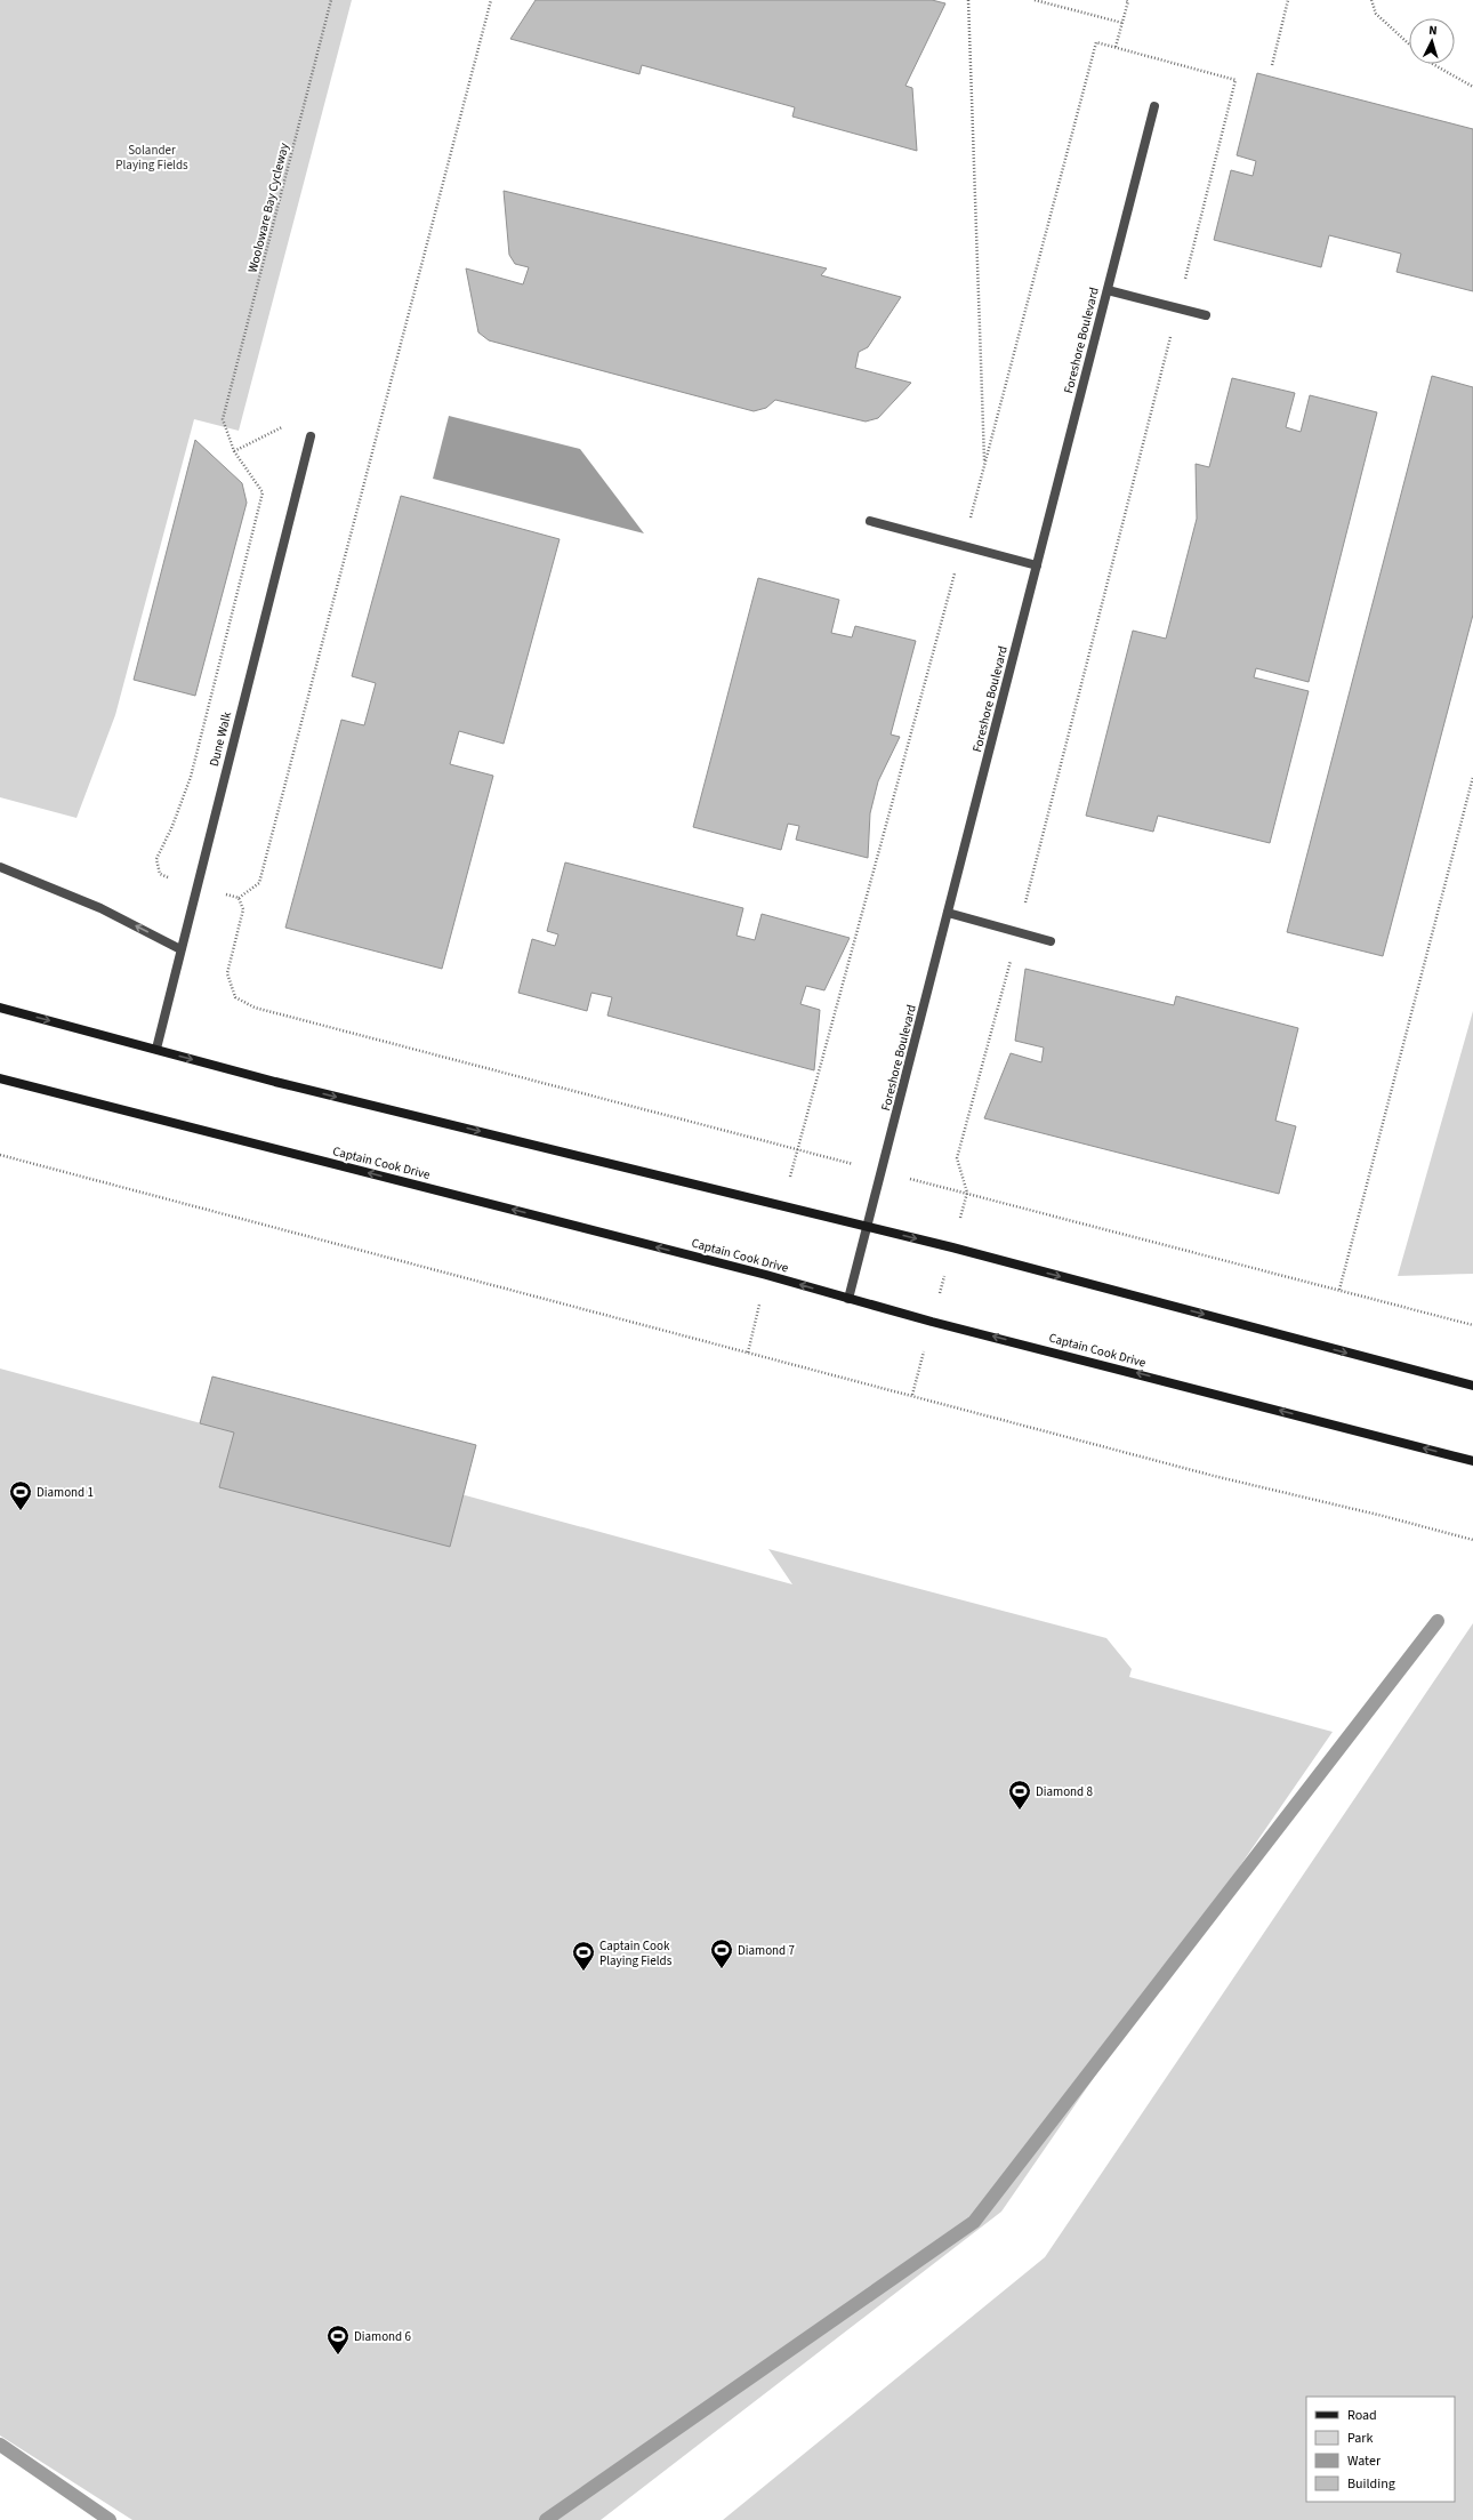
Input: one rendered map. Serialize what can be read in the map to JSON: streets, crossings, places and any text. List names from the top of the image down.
{
  "streets": {
    "main road": ["Captain Cook Drive"],
    "street": ["Foreshore Boulevard", "Dune Walk"],
    "path": ["Wooloware Bay Cycleway"]
  },
  "crossings": [
    ["Foreshore Boulevard", "Captain Cook Drive"]
  ],
  "parks": ["Solander Playing Fields"],
  "places": {
    "sports": [
      "Diamond 1",
      "Diamond 8",
      "Diamond 7",
      "Captain Cook Playing Fields",
      "Diamond 6"
    ]
  },
  "legend": [
    "Road",
    "Park",
    "Water",
    "Building"
  ],
  "north": "top"
}
